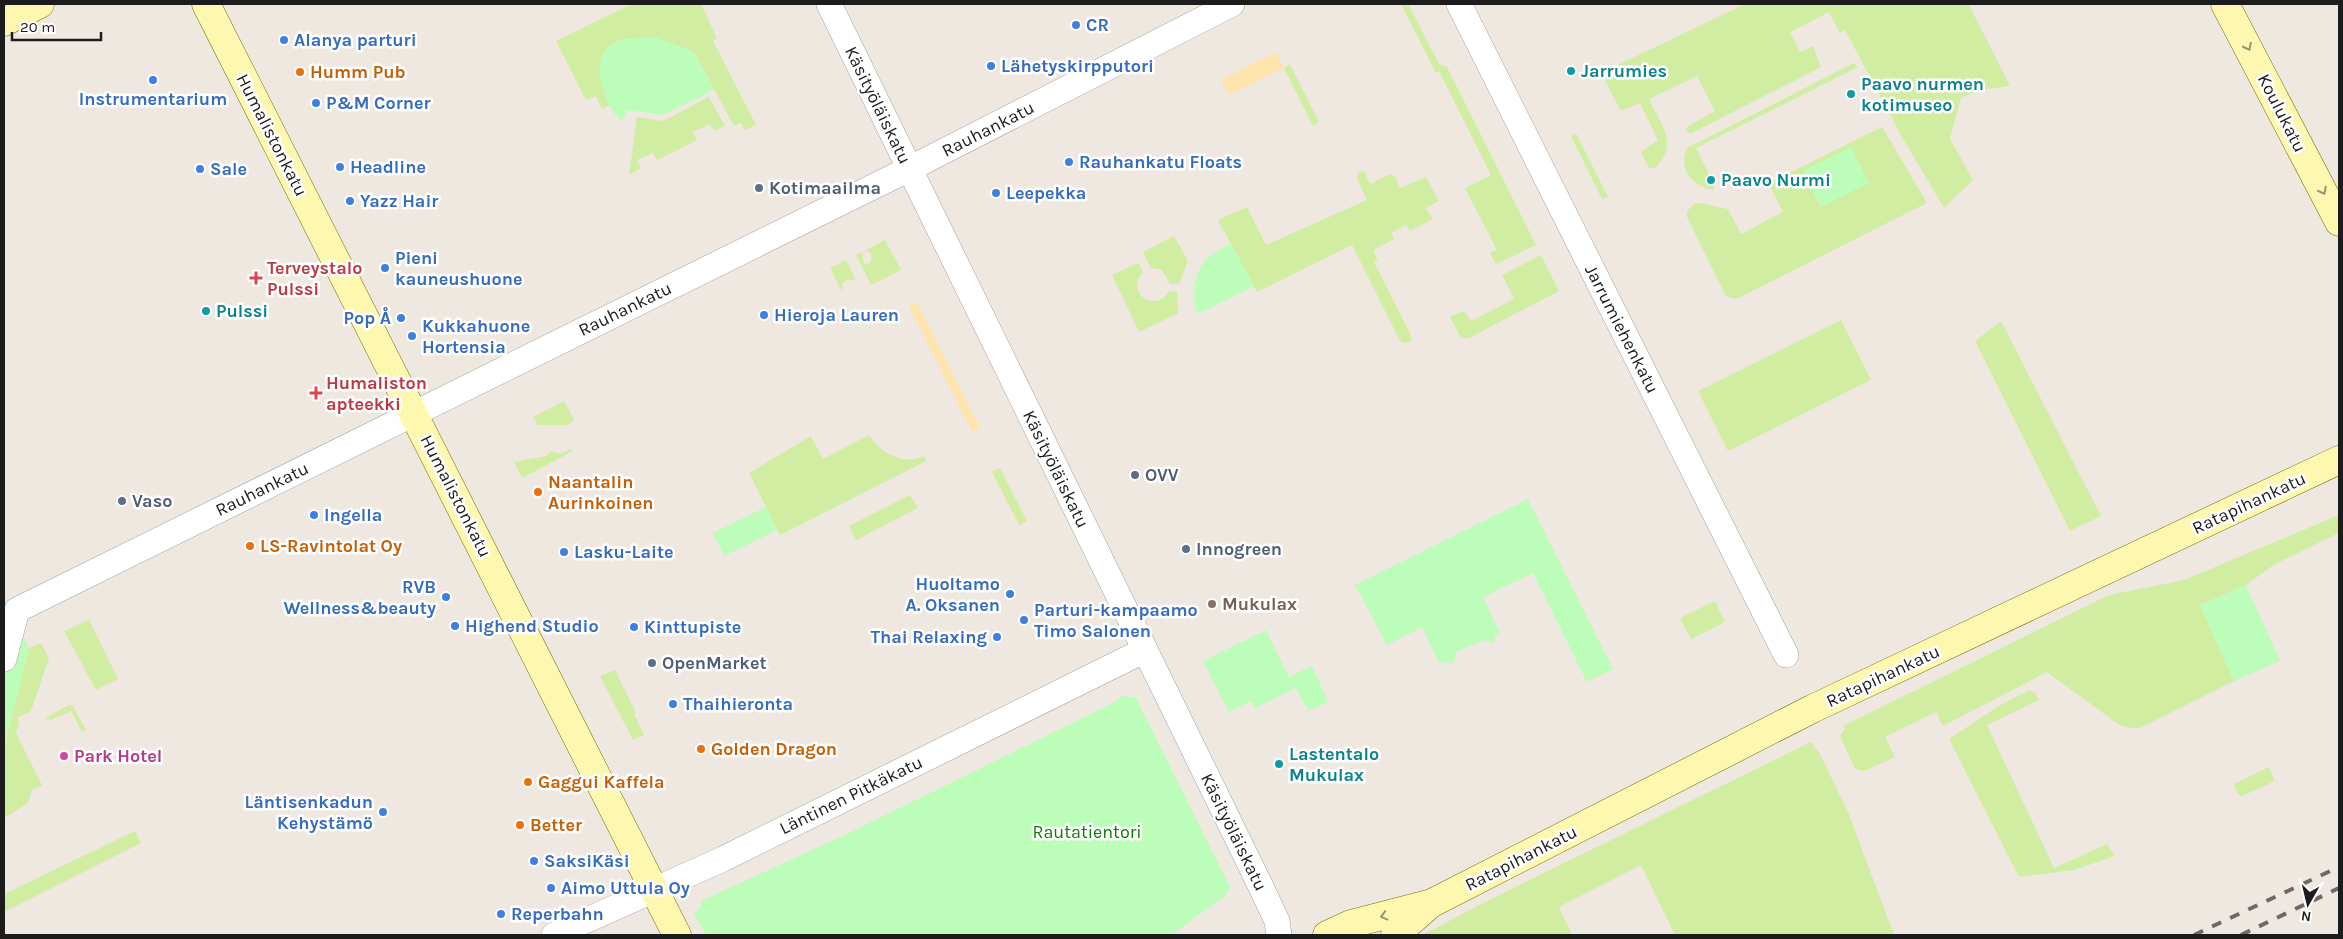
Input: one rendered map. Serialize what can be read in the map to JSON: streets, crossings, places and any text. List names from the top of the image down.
{
  "streets": {
    "main road": ["Koulukatu", "Humalistonkatu", "Ratapihankatu"],
    "street": [
      "Käsityöläiskatu",
      "Rauhankatu",
      "Jarrumiehenkatu",
      "Läntinen Pitkäkatu"
    ]
  },
  "crossings": [
    ["Käsityöläiskatu", "Rauhankatu"],
    ["Käsityöläiskatu", "Läntinen Pitkäkatu"],
    ["Rauhankatu", "Humalistonkatu"],
    ["Humalistonkatu", "Läntinen Pitkäkatu"]
  ],
  "one_way": ["Koulukatu"],
  "parks": ["Rautatientori"],
  "places": {
    "other": [
      "CR",
      "Alanya parturi",
      "Lähetyskirpputori",
      "Jarrumies",
      "Humm Pub",
      "Instrumentarium",
      "Paavo nurmen kotimuseo",
      "P&M Corner",
      "Rauhankatu Floats",
      "Headline",
      "Sale",
      "Paavo Nurmi",
      "Kotimaailma",
      "Leepekka",
      "Yazz Hair",
      "Pieni kauneushuone",
      "Pulssi",
      "Hieroja Lauren",
      "Pop Å",
      "Kukkahuone Hortensia",
      "OVV",
      "Naantalin Aurinkoinen",
      "Vaso",
      "Ingella",
      "LS-Ravintolat Oy",
      "Innogreen",
      "Lasku-Laite",
      "Huoltamo A. Oksanen",
      "RVB Wellness&beauty",
      "Mukulax",
      "Parturi-kampaamo Timo Salonen",
      "Highend Studio",
      "Kinttupiste",
      "Thai Relaxing",
      "OpenMarket",
      "Thaihieronta",
      "Golden Dragon",
      "Park Hotel",
      "Lastentalo Mukulax",
      "Gaggui Kaffela",
      "Läntisenkadun Kehystämö",
      "Better",
      "SaksiKäsi",
      "Aimo Uttula Oy",
      "Reperbahn"
    ],
    "health": ["Terveystalo Pulssi", "Humaliston apteekki"]
  },
  "scale_bar": "20 m",
  "north": "bottom"
}
